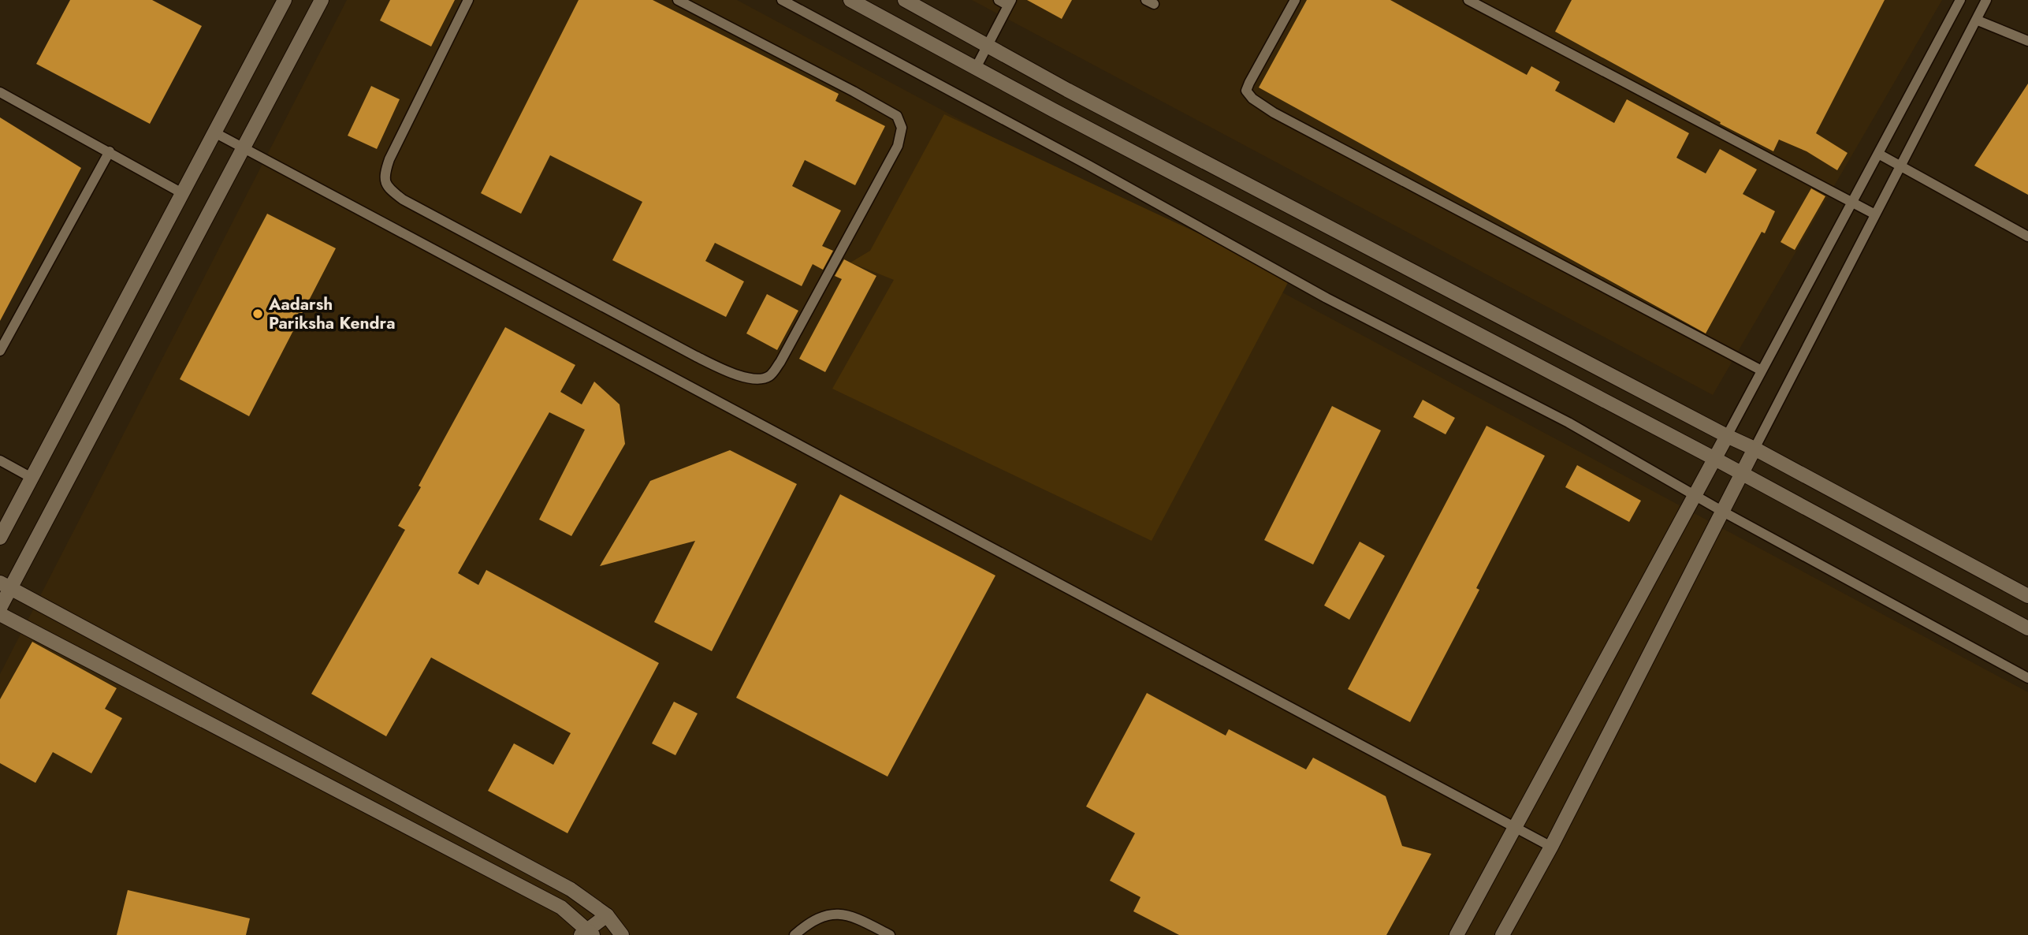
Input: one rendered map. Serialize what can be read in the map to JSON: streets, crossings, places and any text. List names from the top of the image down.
{
  "places": ["Aadarsh Pariksha Kendra"]
}
